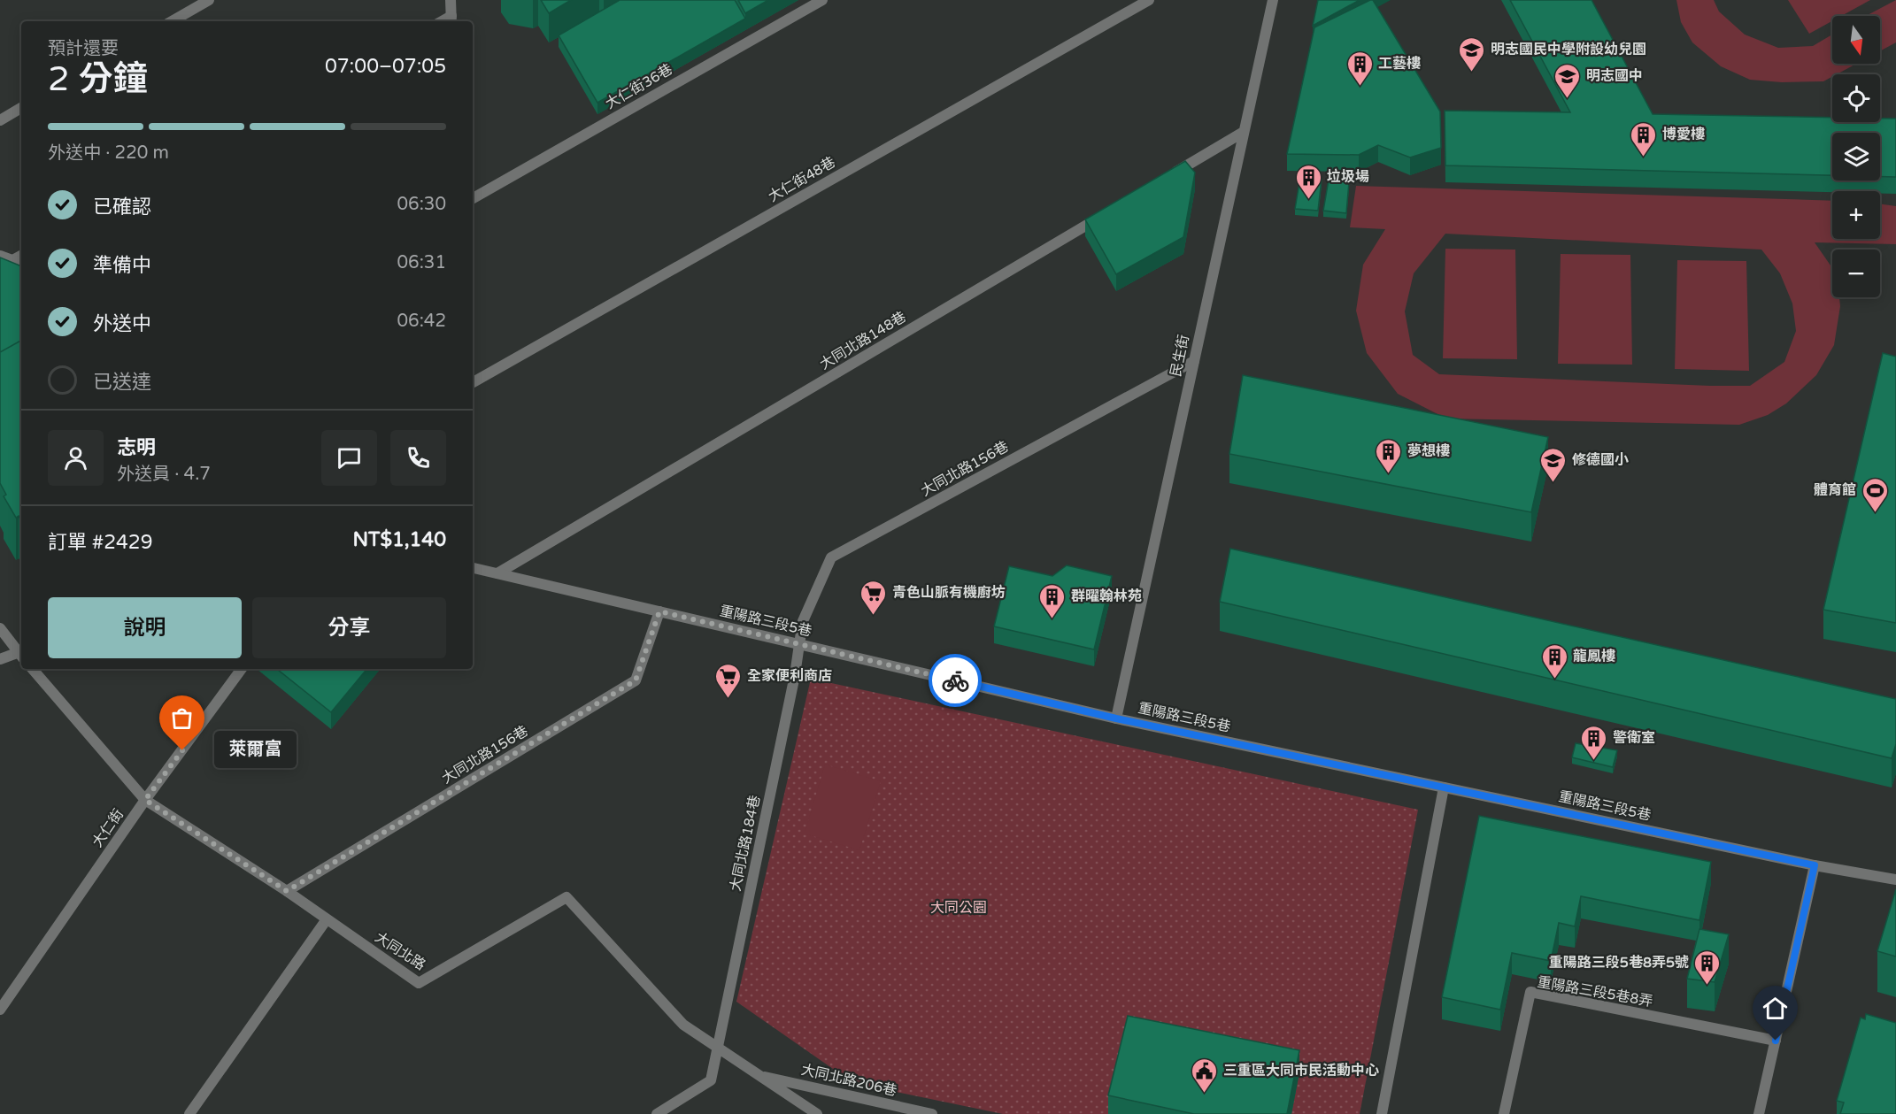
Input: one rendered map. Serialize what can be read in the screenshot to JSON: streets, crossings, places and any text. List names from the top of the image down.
{
  "streets": {
    "street": [
      "大仁街36巷",
      "大仁街48巷",
      "大同北路148巷",
      "民生街",
      "大同北路156巷",
      "重陽路三段5巷",
      "大仁街",
      "大同北路184巷",
      "大同北路",
      "重陽路三段5巷8弄",
      "大同北路206巷"
    ]
  },
  "crossings": [
    ["大同北路148巷", "重陽路三段5巷"],
    ["民生街", "大同北路156巷"],
    ["民生街", "重陽路三段5巷"],
    ["大同北路156巷", "重陽路三段5巷"],
    ["大同北路156巷", "大同北路184巷"],
    ["大同北路156巷", "大同北路"],
    ["重陽路三段5巷", "大同北路184巷"],
    ["大仁街", "大同北路"],
    ["大同北路184巷", "大同北路"],
    ["大同北路", "大同北路206巷"]
  ],
  "parks": ["大同公園"],
  "places": {
    "school or university": ["明志國民中學附設幼兒園", "明志國中", "修德國小"],
    "building": [
      "工藝樓",
      "博愛樓",
      "垃圾場",
      "夢想樓",
      "群曜翰林苑",
      "龍鳳樓",
      "警衛室",
      "重陽路三段5巷8弄5號"
    ],
    "sports": ["體育館"],
    "supermarket": ["青色山脈有機廚坊", "全家便利商店"],
    "other": ["萊爾富"],
    "public building": ["三重區大同市民活動中心"]
  },
  "north": "bottom",
  "page": {
    "map_buttons": ["+", "−"],
    "heading": ["2 分鐘", "預計還要", "07:00–07:05"],
    "panel": [
      "志明",
      "外送員 · 4.7",
      "訂單 #2429",
      "NT$1,140"
    ],
    "bar": "外送中 · 220 m",
    "list": [
      ["已確認", "06:30"],
      ["準備中", "06:31"],
      ["外送中", "06:42"],
      "已送達"
    ],
    "buttons": ["說明", "分享"],
    "bubble": "萊爾富"
  }
}
